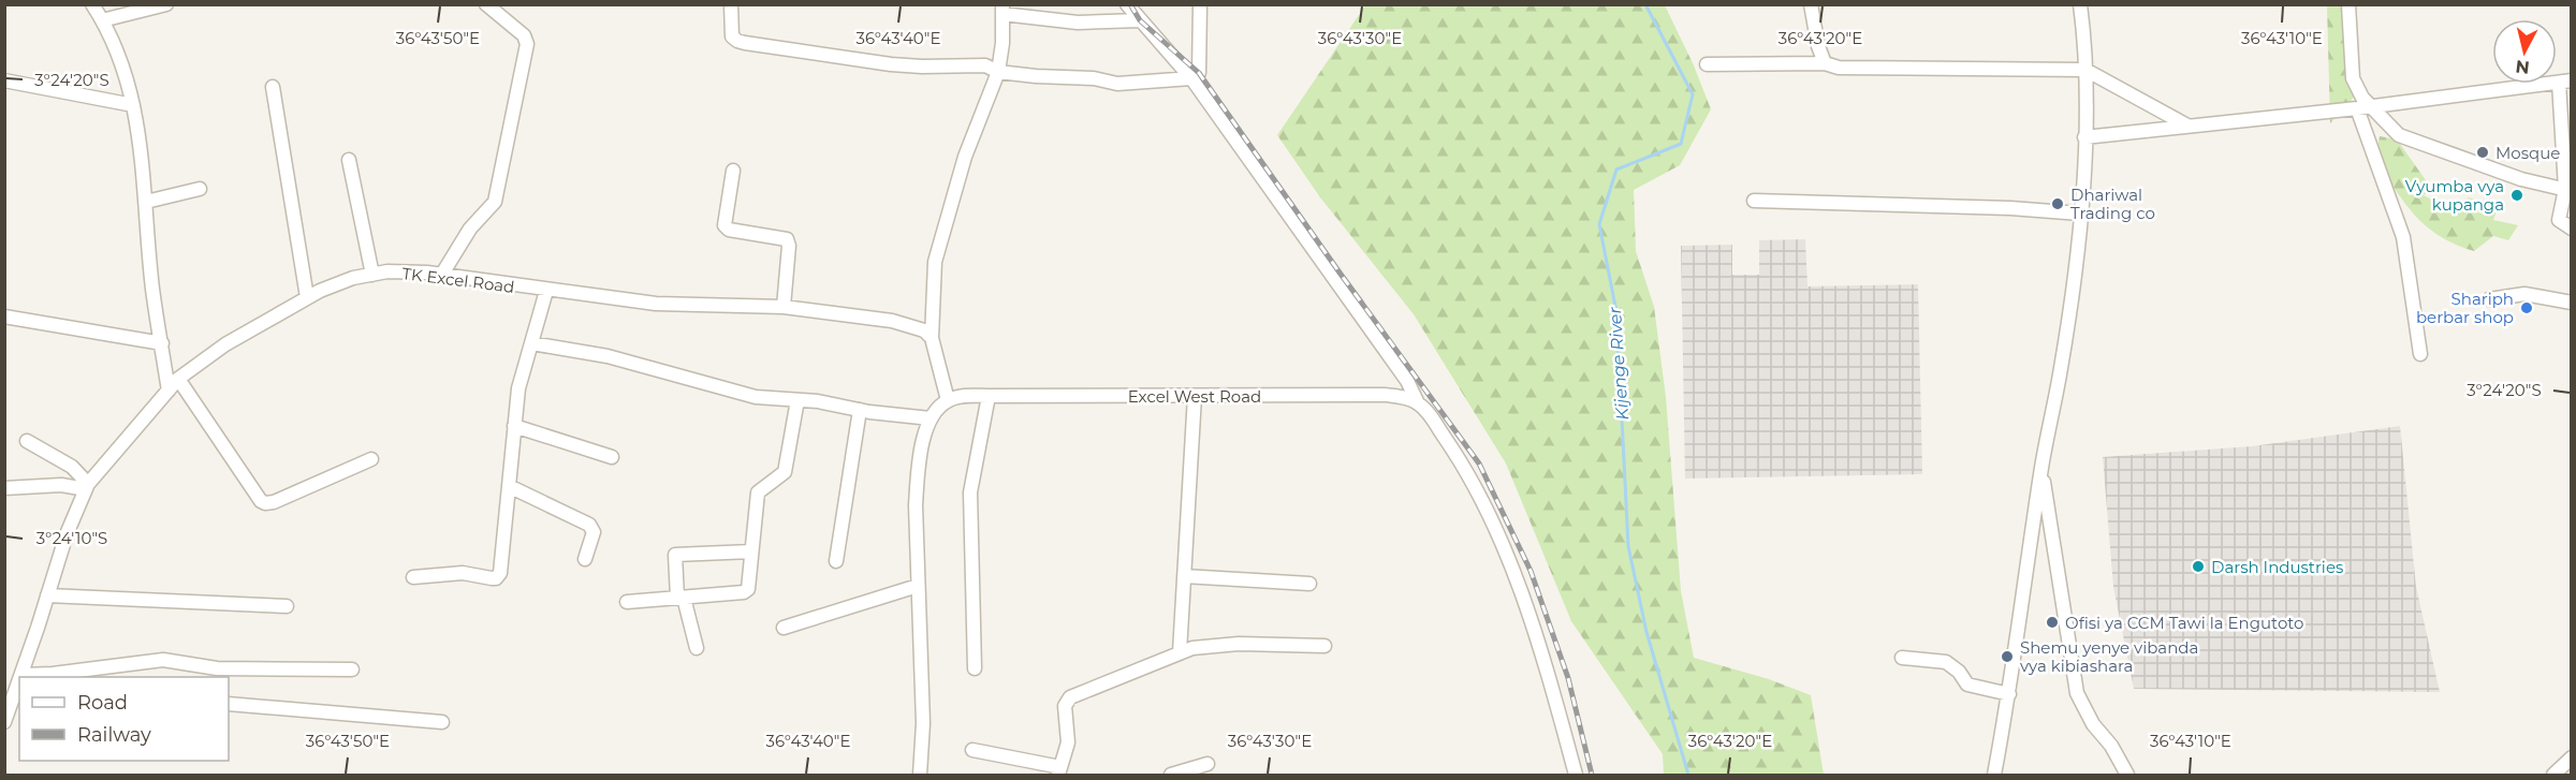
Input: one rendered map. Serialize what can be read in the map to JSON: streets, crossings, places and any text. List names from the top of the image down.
{
  "streets": {
    "street": ["TK Excel Road", "Excel West Road"]
  },
  "water": ["Kijenge River"],
  "places": [
    "Mosque",
    "Vyumba vya kupanga",
    "Dhariwal Trading co",
    "Shariph berbar shop",
    "Darsh Industries",
    "Ofisi ya CCM Tawi la Engutoto",
    "Shemu yenye vibanda vya kibiashara"
  ],
  "legend": ["Road", "Railway"],
  "north": "bottom",
  "coordinates": [
    "36°43'50\"E",
    "36°43'40\"E",
    "36°43'30\"E",
    "36°43'20\"E",
    "36°43'10\"E",
    "3°24'20\"S",
    "3°24'10\"S"
  ]
}
